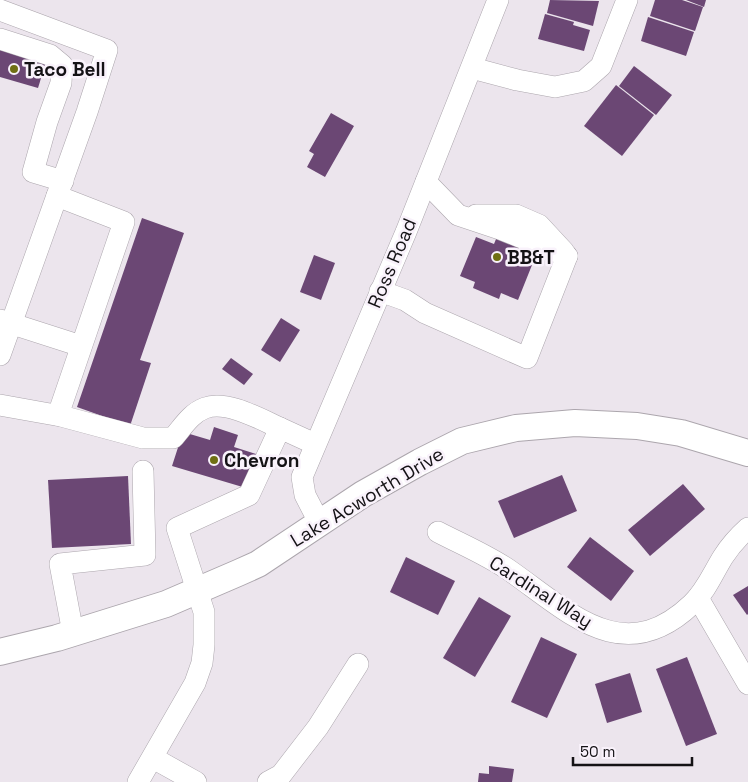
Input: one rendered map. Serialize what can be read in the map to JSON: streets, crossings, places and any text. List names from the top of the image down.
{
  "streets": {
    "main road": ["Lake Acworth Drive"],
    "street": ["Ross Road", "Cardinal Way"]
  },
  "crossings": [
    ["Ross Road", "Lake Acworth Drive"]
  ],
  "places": ["Taco Bell", "BB&T", "Chevron"],
  "scale_bar": "50 m"
}
